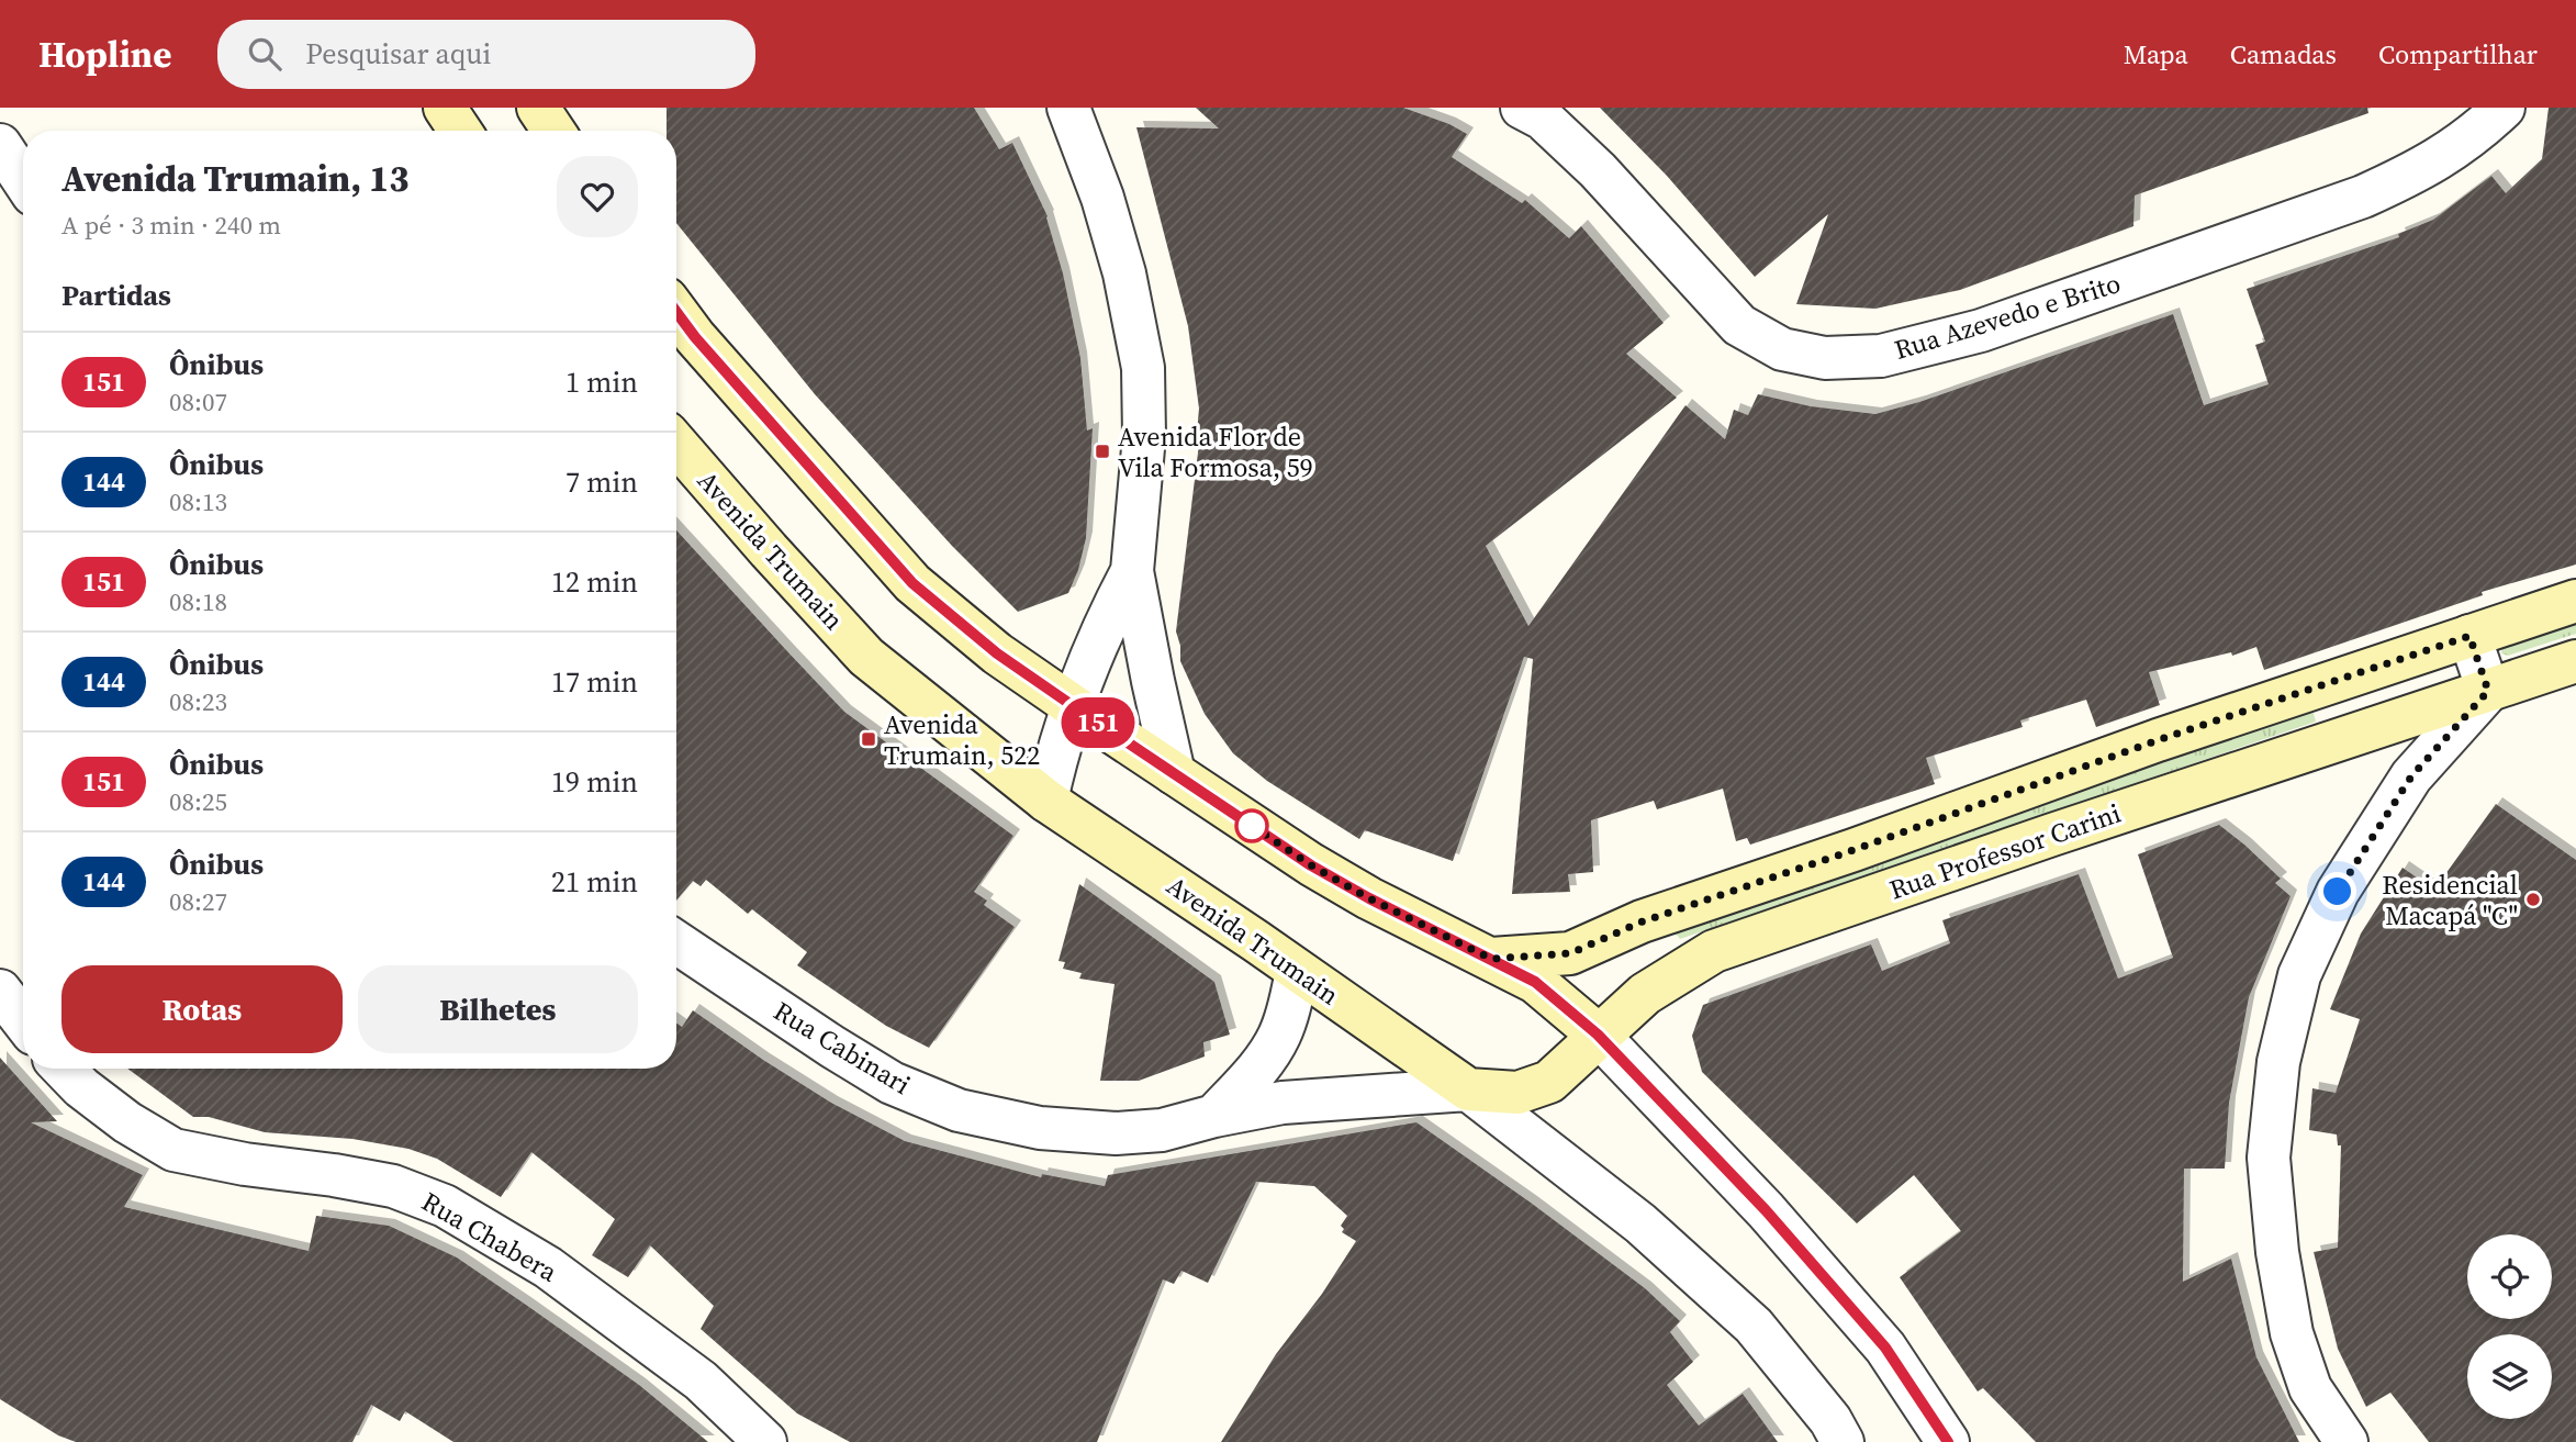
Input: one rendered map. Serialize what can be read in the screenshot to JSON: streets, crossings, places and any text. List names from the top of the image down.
{
  "streets": {
    "main road": ["Avenida Trumain", "Rua Professor Carini"],
    "street": ["Rua Azevedo e Brito", "Rua Cabinari", "Rua Chabera"]
  },
  "crossings": [
    ["Avenida Trumain", "Rua Professor Carini"],
    ["Avenida Trumain", "Rua Cabinari"],
    ["Rua Professor Carini", "Rua Cabinari"]
  ],
  "places": {
    "transit": ["Avenida Flor de Vila Formosa, 59", "Avenida Trumain, 522"],
    "other": ["Residencial Macapá \"C\""]
  },
  "lines": ["bus line 151"],
  "page": {
    "header": "Hopline",
    "search": "Pesquisar aqui",
    "nav": ["Mapa", "Camadas", "Compartilhar"],
    "on_map": "151",
    "heading": [
      ["Avenida Trumain, 13", "A pé · 3 min · 240 m"],
      "Partidas"
    ],
    "list": [
      {
        "mark": "151",
        "name": "Ônibus",
        "note": "08:07",
        "value": "1 min"
      },
      {
        "mark": "144",
        "name": "Ônibus",
        "note": "08:13",
        "value": "7 min"
      },
      {
        "mark": "151",
        "name": "Ônibus",
        "note": "08:18",
        "value": "12 min"
      },
      {
        "mark": "144",
        "name": "Ônibus",
        "note": "08:23",
        "value": "17 min"
      },
      {
        "mark": "151",
        "name": "Ônibus",
        "note": "08:25",
        "value": "19 min"
      },
      {
        "mark": "144",
        "name": "Ônibus",
        "note": "08:27",
        "value": "21 min"
      }
    ],
    "buttons": ["Rotas", "Bilhetes"]
  }
}
